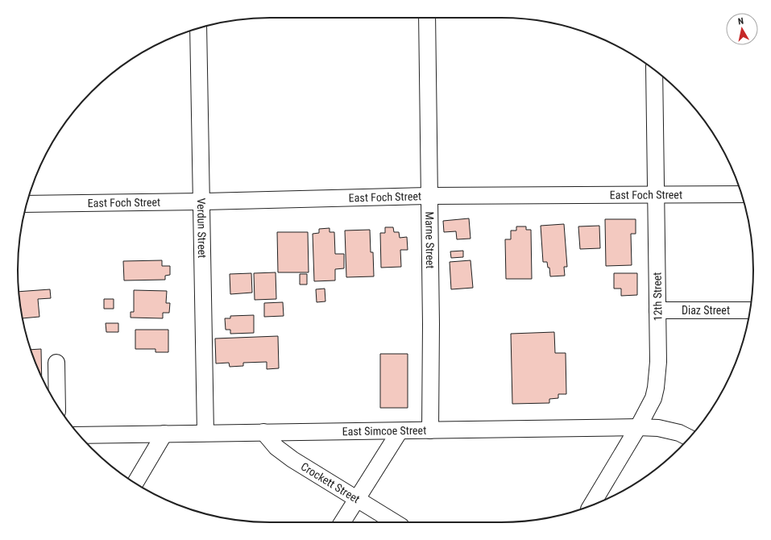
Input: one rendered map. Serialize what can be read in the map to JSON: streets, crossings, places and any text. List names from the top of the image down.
{
  "streets": {
    "street": [
      "East Foch Street",
      "Verdun Street",
      "Marne Street",
      "12th Street",
      "Diaz Street",
      "East Simcoe Street",
      "Crockett Street"
    ]
  },
  "crossings": [
    ["East Foch Street", "Verdun Street"],
    ["East Foch Street", "Marne Street"],
    ["East Foch Street", "12th Street"],
    ["Verdun Street", "East Simcoe Street"],
    ["Marne Street", "East Simcoe Street"],
    ["12th Street", "Diaz Street"],
    ["12th Street", "East Simcoe Street"],
    ["East Simcoe Street", "Crockett Street"]
  ],
  "north": "top"
}
